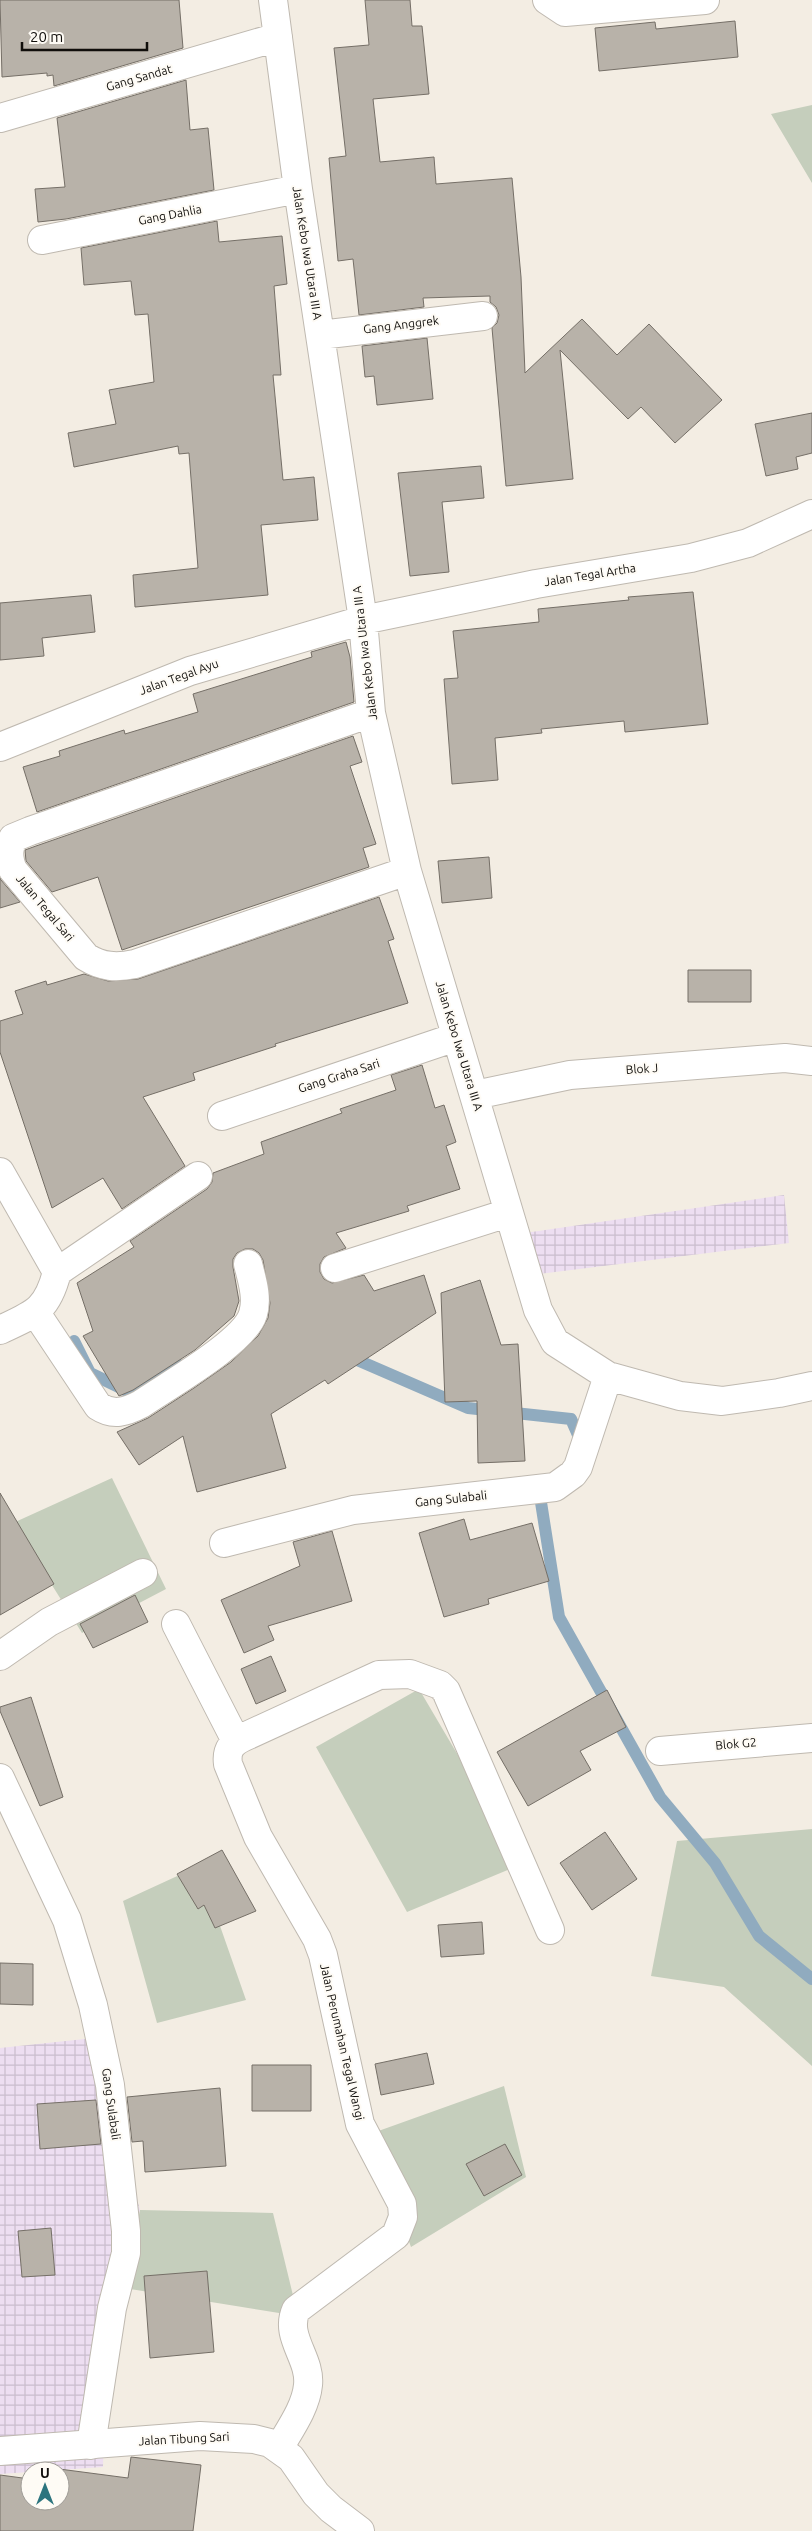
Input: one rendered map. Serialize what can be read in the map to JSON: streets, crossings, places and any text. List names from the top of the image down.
{
  "streets": {
    "street": [
      "Gang Sandat",
      "Gang Dahlia",
      "Jalan Kebo Iwa Utara III A",
      "Gang Anggrek",
      "Jalan Tegal Artha",
      "Jalan Tegal Ayu",
      "Jalan Tegal Sari",
      "Blok J",
      "Gang Graha Sari",
      "Gang Sulabali",
      "Blok G2",
      "Jalan Perumahan Tegal Wangi",
      "Jalan Tibung Sari"
    ]
  },
  "crossings": [
    ["Gang Sandat", "Jalan Kebo Iwa Utara III A"],
    ["Gang Dahlia", "Jalan Kebo Iwa Utara III A"],
    ["Jalan Kebo Iwa Utara III A", "Gang Anggrek"],
    ["Jalan Kebo Iwa Utara III A", "Jalan Tegal Artha"],
    ["Jalan Kebo Iwa Utara III A", "Jalan Tegal Ayu"],
    ["Jalan Kebo Iwa Utara III A", "Jalan Tegal Sari"],
    ["Jalan Kebo Iwa Utara III A", "Blok J"],
    ["Jalan Kebo Iwa Utara III A", "Gang Graha Sari"],
    ["Jalan Kebo Iwa Utara III A", "Gang Sulabali"],
    ["Jalan Tegal Artha", "Jalan Tegal Ayu"],
    ["Gang Sulabali", "Jalan Tibung Sari"],
    ["Jalan Perumahan Tegal Wangi", "Jalan Tibung Sari"]
  ],
  "scale_bar": "20 m",
  "north": "top"
}
